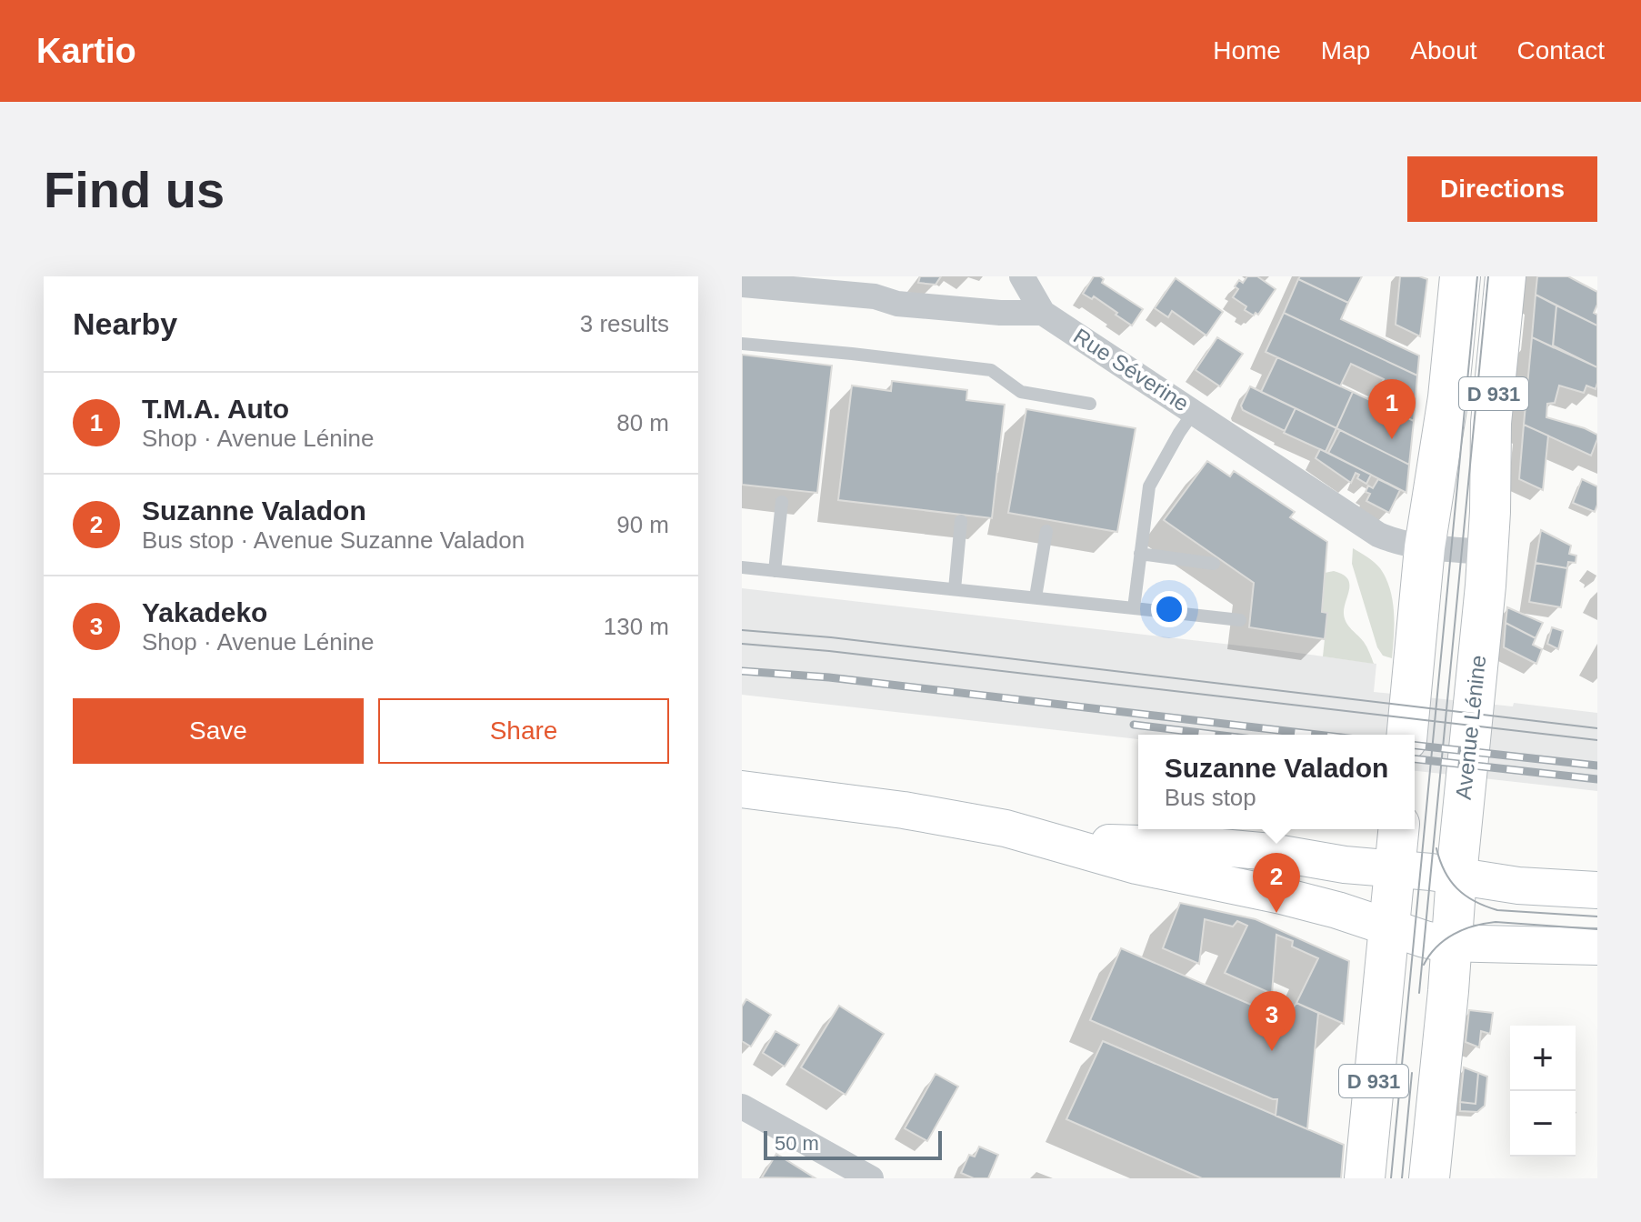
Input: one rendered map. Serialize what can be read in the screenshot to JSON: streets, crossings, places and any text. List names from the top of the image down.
{
  "streets": {
    "main road": ["D 931", "Avenue Lénine"],
    "street": ["Rue Séverine"]
  },
  "crossings": [
    ["Rue Séverine", "D 931"],
    ["Rue Séverine", "Avenue Lénine"]
  ],
  "scale_bar": "50 m",
  "page": {
    "header": "Kartio",
    "nav": [
      "Home",
      "Map",
      "About",
      "Contact"
    ],
    "buttons": [
      "Directions",
      ["Save", "Share"]
    ],
    "title": "Find us",
    "heading": ["Nearby", "3 results"],
    "list": [
      {
        "mark": "1",
        "name": "T.M.A. Auto",
        "note": "Shop · Avenue Lénine",
        "value": "80 m"
      },
      {
        "mark": "2",
        "name": "Suzanne Valadon",
        "note": "Bus stop · Avenue Suzanne Valadon",
        "value": "90 m"
      },
      {
        "mark": "3",
        "name": "Yakadeko",
        "note": "Shop · Avenue Lénine",
        "value": "130 m"
      }
    ],
    "pins": ["1", "2", "3"],
    "popup": ["Suzanne Valadon", "Bus stop"],
    "map_buttons": ["+", "−"],
    "scale": "50 m"
  }
}
